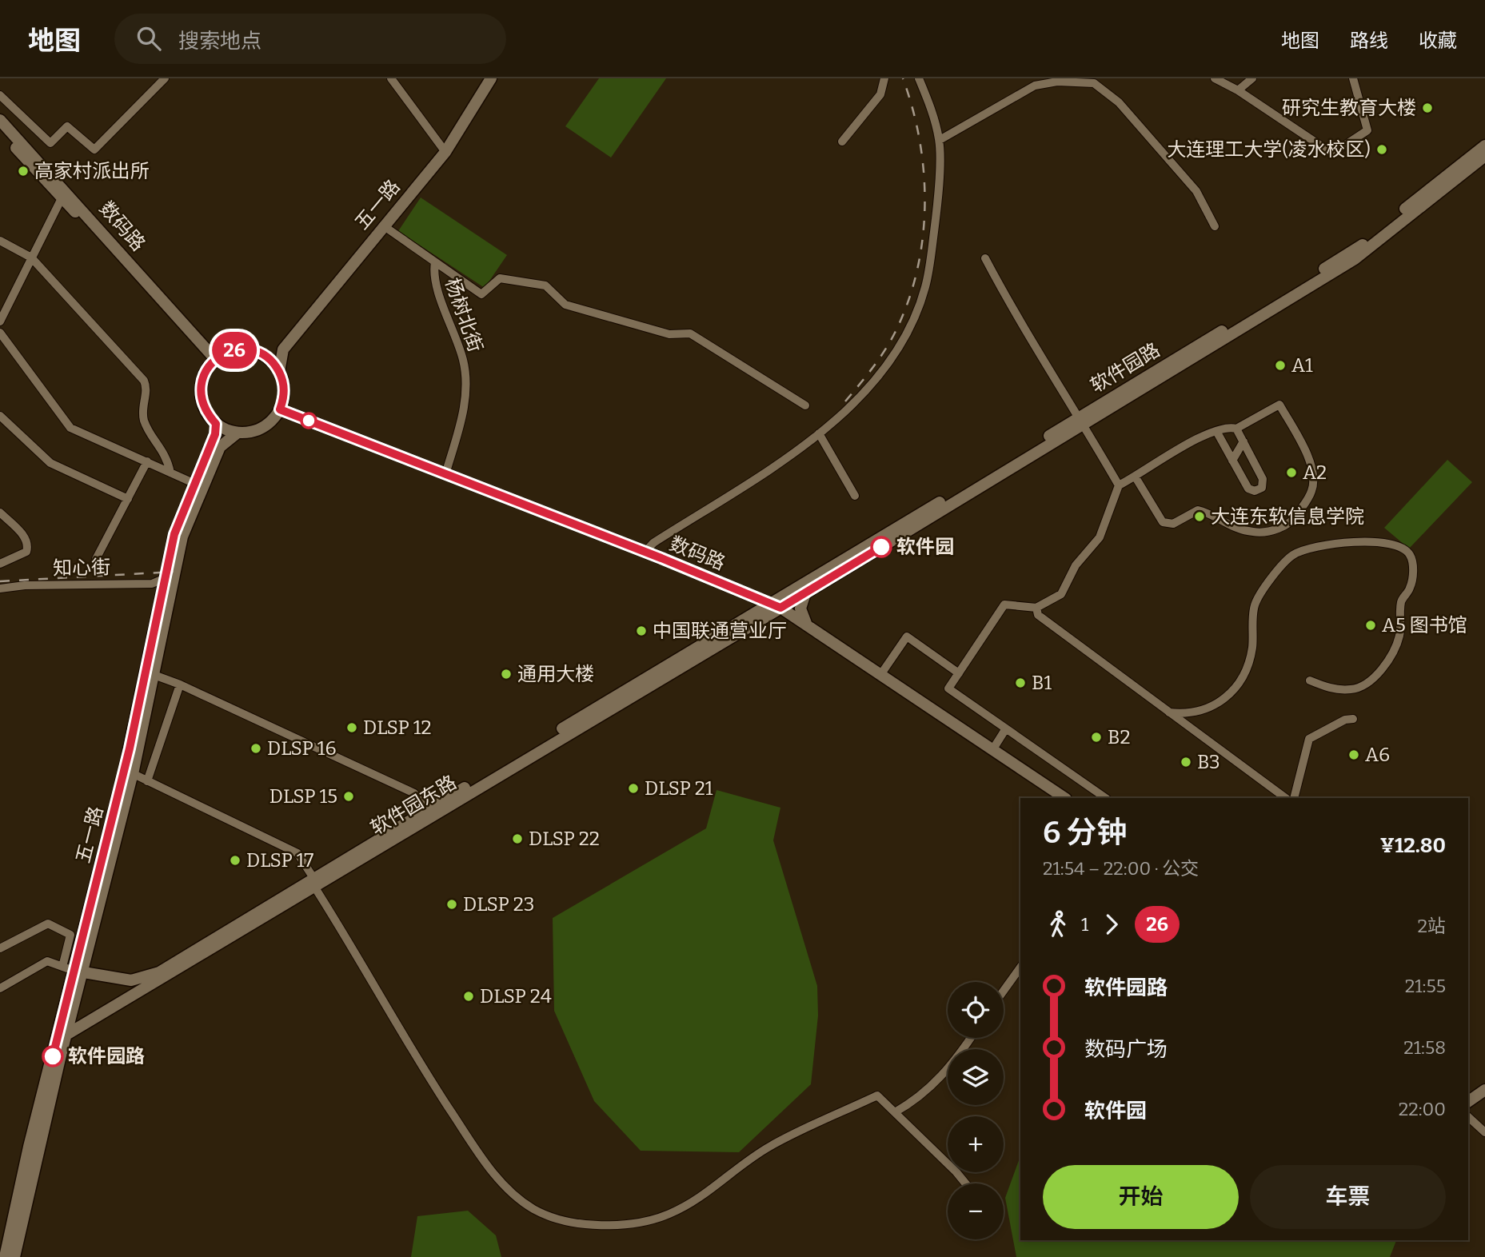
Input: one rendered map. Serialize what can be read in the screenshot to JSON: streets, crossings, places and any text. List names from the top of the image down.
{
  "streets": {
    "main road": [
      "五一路",
      "数码路",
      "软件园路",
      "软件园东路"
    ],
    "street": ["杨树北街", "知心街"]
  },
  "crossings": [
    ["五一路", "数码路"],
    ["五一路", "杨树北街"],
    ["五一路", "知心街"],
    ["五一路", "软件园东路"],
    ["数码路", "杨树北街"],
    ["数码路", "软件园路"],
    ["数码路", "软件园东路"],
    ["软件园路", "软件园东路"]
  ],
  "places": [
    "研究生教育大楼",
    "大连理工大学(凌水校区)",
    "高家村派出所",
    "A1",
    "A2",
    "大连东软信息学院",
    "软件园",
    "A5 图书馆",
    "中国联通营业厅",
    "通用大楼",
    "B1",
    "DLSP 12",
    "B2",
    "DLSP 16",
    "A6",
    "B3",
    "DLSP 21",
    "DLSP 15",
    "DLSP 22",
    "DLSP 17",
    "DLSP 23",
    "DLSP 24",
    "软件园路"
  ],
  "lines": ["bus line 26"],
  "page": {
    "header": "地图",
    "search": "搜索地点",
    "nav": ["地图", "路线", "收藏"],
    "on_map": "26",
    "heading": ["6 分钟", "21:54 – 22:00 · 公交", "¥12.80"],
    "legs": ["1", "26", "2站"],
    "list": [
      {
        "name": "软件园路",
        "value": "21:55"
      },
      {
        "name": "数码广场",
        "value": "21:58"
      },
      {
        "name": "软件园",
        "value": "22:00"
      }
    ],
    "map_buttons": ["+", "−"],
    "buttons": ["开始", "车票"]
  }
}
